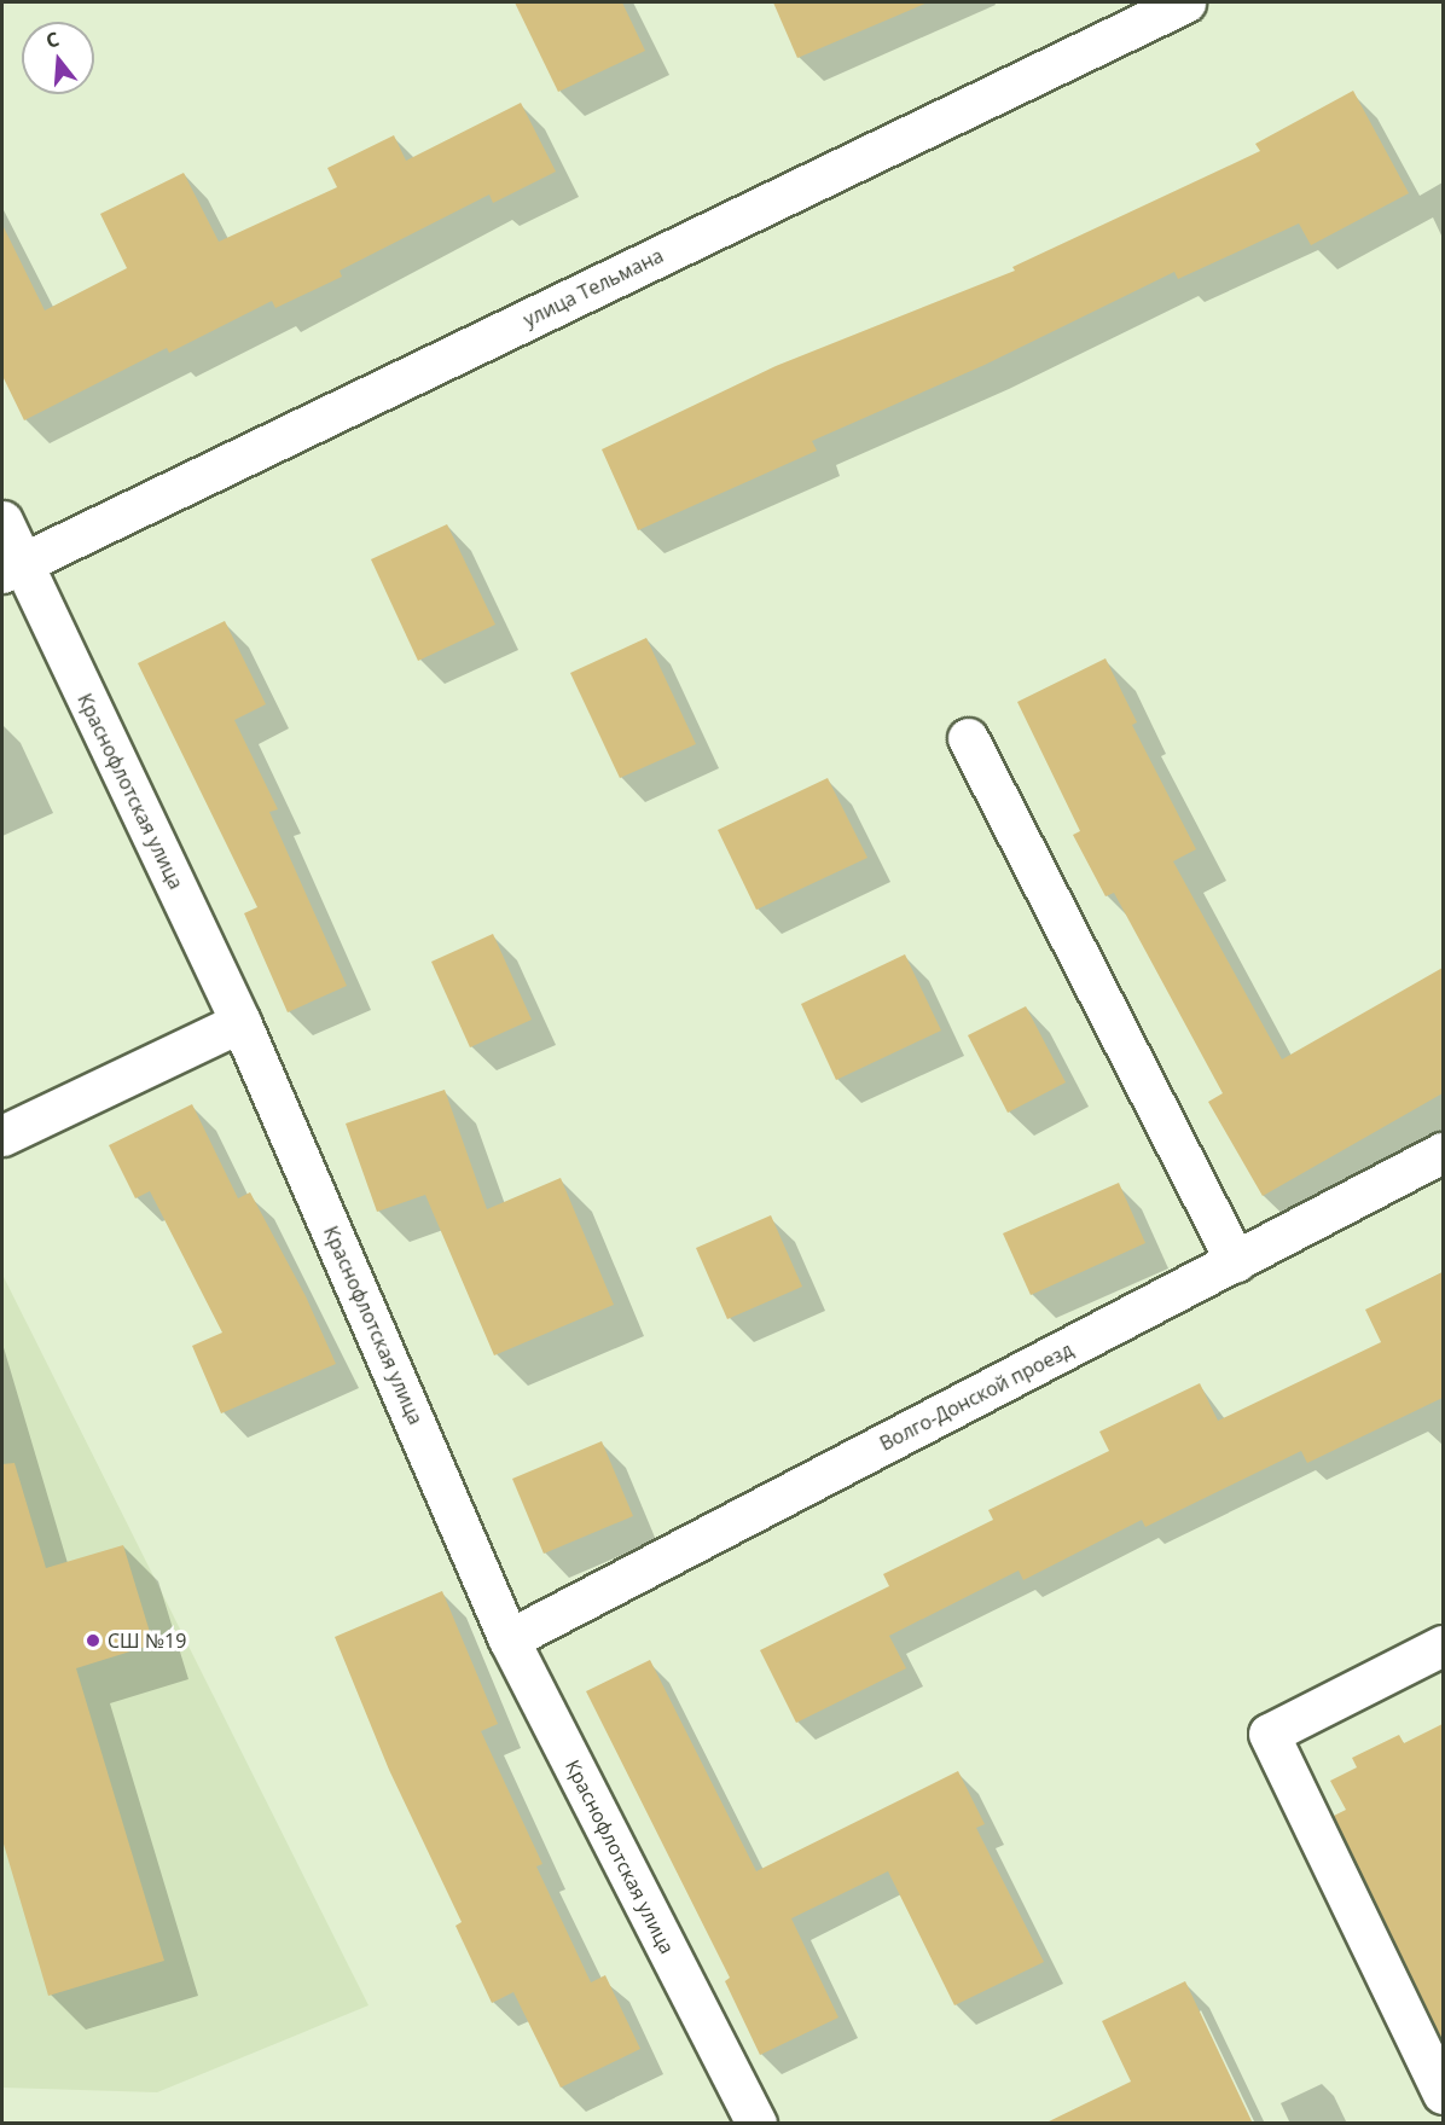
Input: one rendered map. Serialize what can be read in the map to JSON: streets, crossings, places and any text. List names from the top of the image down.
{
  "streets": {
    "street": ["улица Тельмана", "Краснофлотская улица", "Волго-Донской проезд"]
  },
  "crossings": [
    ["улица Тельмана", "Краснофлотская улица"],
    ["Краснофлотская улица", "Волго-Донской проезд"]
  ],
  "places": ["СШ №19"],
  "north": "top"
}
